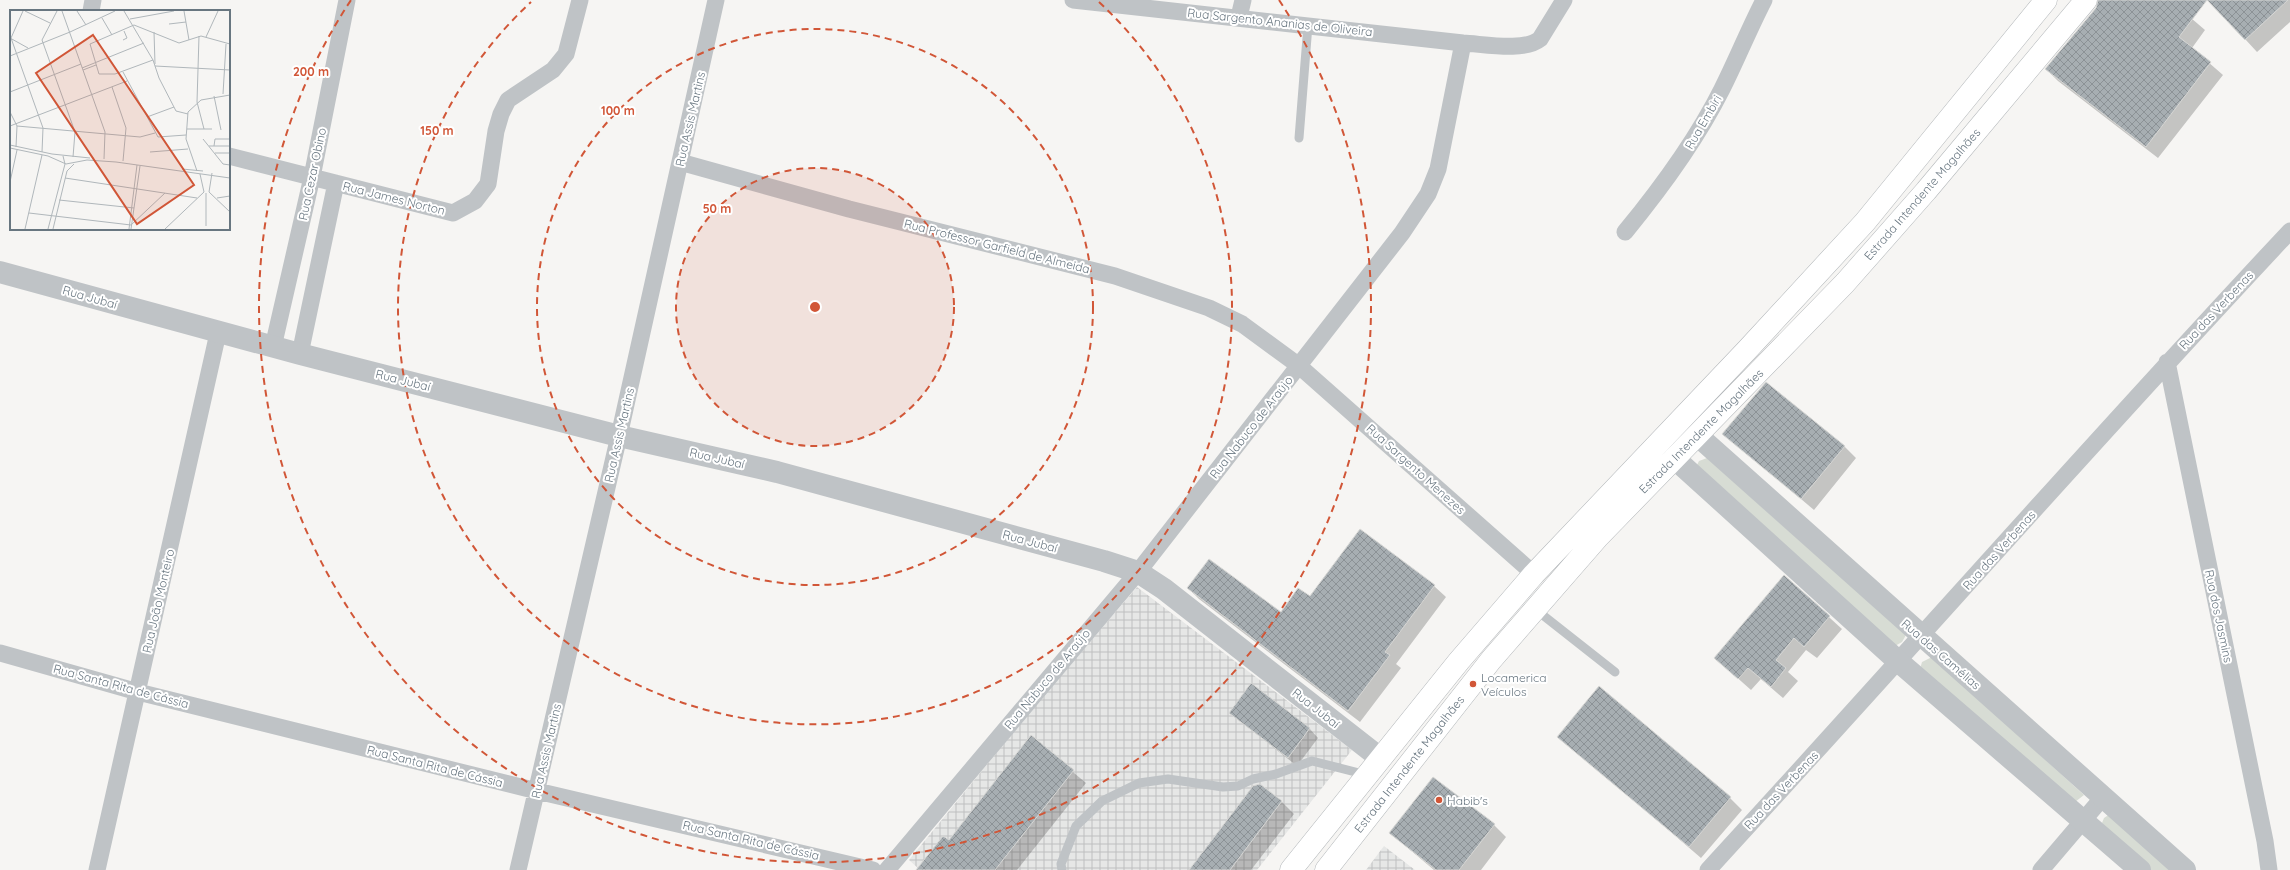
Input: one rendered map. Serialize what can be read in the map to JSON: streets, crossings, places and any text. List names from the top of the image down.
{
  "streets": {
    "main road": ["Estrada Intendente Magalhães"],
    "street": [
      "Rua Sargento Ananias de Oliveira",
      "Rua Assis Martins",
      "Rua Embiri",
      "Rua Cezar Obino",
      "Rua James Norton",
      "Rua Professor Garfield de Almeida",
      "Rua Jubaí",
      "Rua das Verbenas",
      "Rua Nabuco de Araújo",
      "Rua Sargento Menezes",
      "Rua João Monteiro",
      "Rua dos Jasmins",
      "Rua das Camélias",
      "Rua Santa Rita de Cássia"
    ]
  },
  "crossings": [
    ["Rua Sargento Ananias de Oliveira", "Rua Nabuco de Araújo"],
    ["Rua Assis Martins", "Rua Professor Garfield de Almeida"],
    ["Rua Assis Martins", "Rua Jubaí"],
    ["Rua Assis Martins", "Rua Santa Rita de Cássia"],
    ["Rua Cezar Obino", "Rua James Norton"],
    ["Rua Cezar Obino", "Rua Jubaí"],
    ["Estrada Intendente Magalhães", "Rua Jubaí"],
    ["Estrada Intendente Magalhães", "Rua Sargento Menezes"],
    ["Estrada Intendente Magalhães", "Rua das Camélias"],
    ["Rua Professor Garfield de Almeida", "Rua Nabuco de Araújo"],
    ["Rua Professor Garfield de Almeida", "Rua Sargento Menezes"],
    ["Rua Jubaí", "Rua Nabuco de Araújo"],
    ["Rua Jubaí", "Rua João Monteiro"],
    ["Rua das Verbenas", "Rua dos Jasmins"],
    ["Rua das Verbenas", "Rua das Camélias"],
    ["Rua Nabuco de Araújo", "Rua Sargento Menezes"],
    ["Rua João Monteiro", "Rua Santa Rita de Cássia"]
  ],
  "places": ["Locamerica Veículos", "Habib's"],
  "rings": [
    "200 m",
    "100 m",
    "150 m",
    "50 m"
  ]
}
